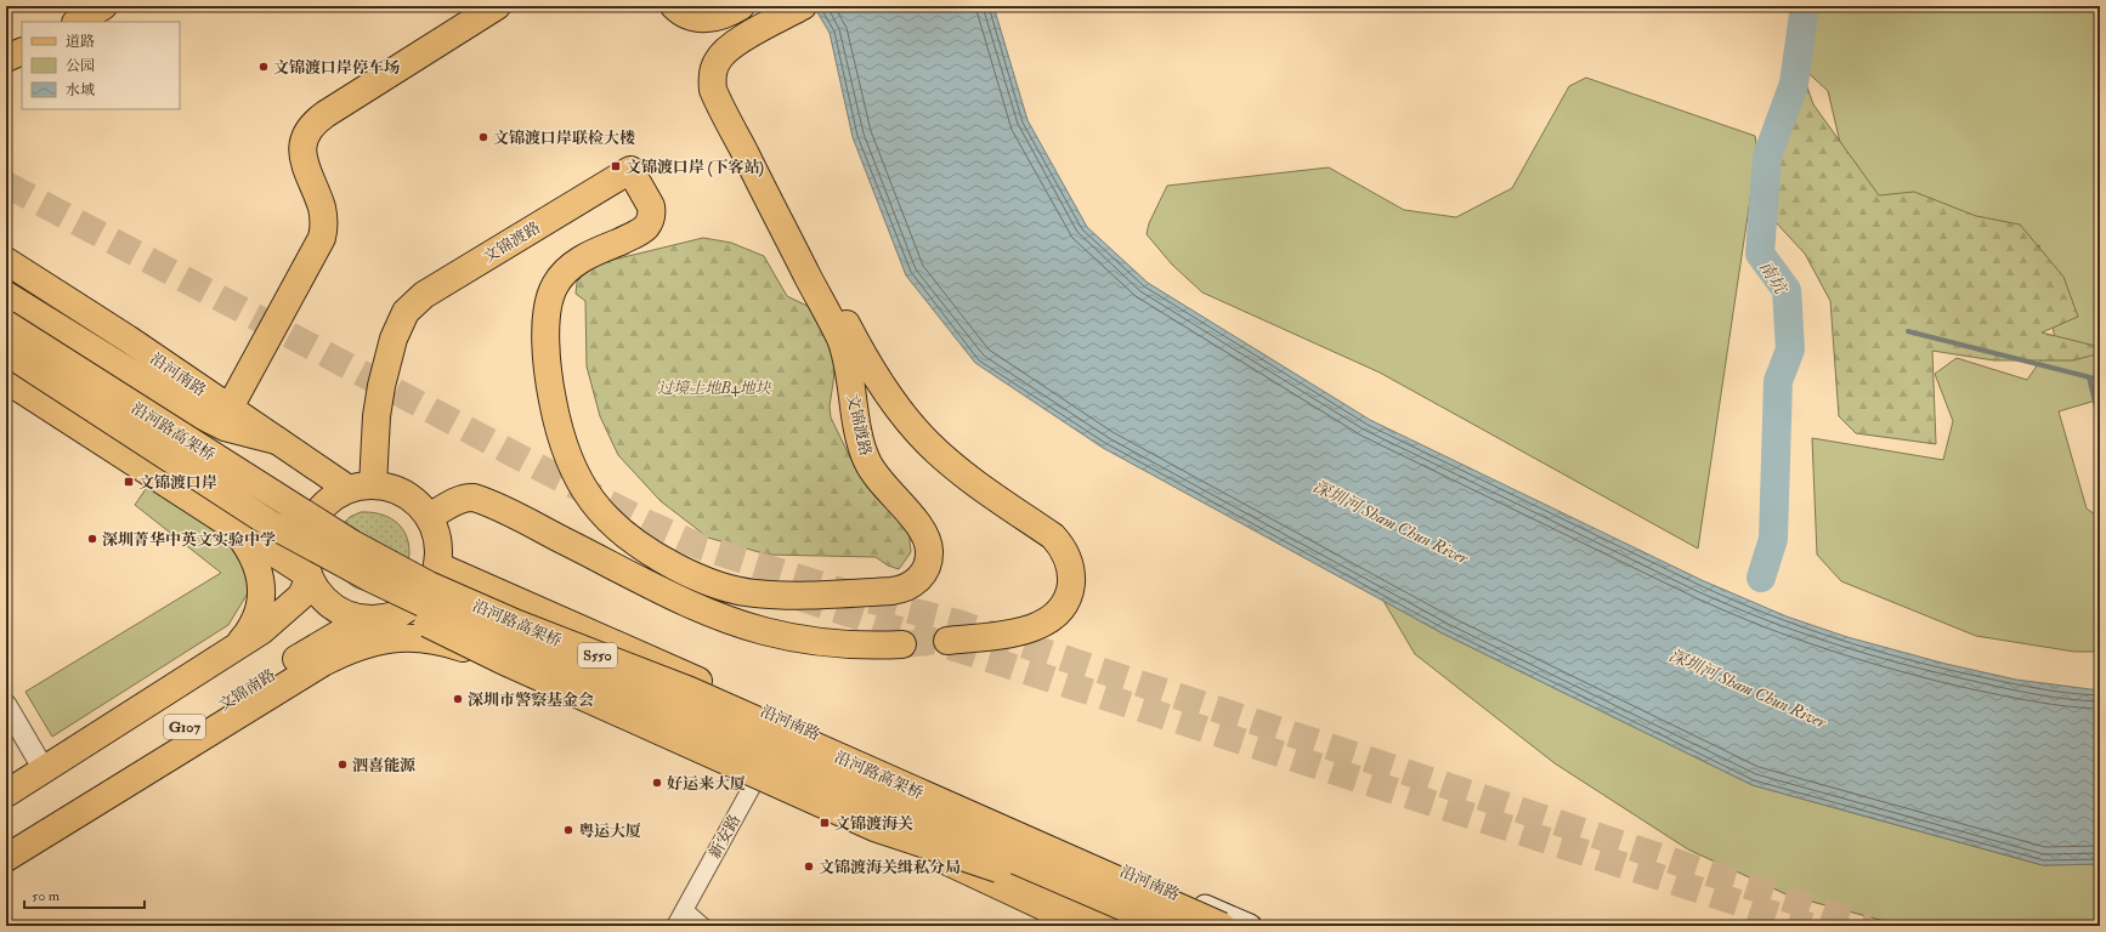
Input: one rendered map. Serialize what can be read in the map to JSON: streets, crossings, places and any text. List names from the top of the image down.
{
  "streets": {
    "main road": [
      "文锦渡路",
      "沿河南路",
      "沿河路高架桥",
      "S550",
      "文锦南路",
      "G107"
    ],
    "street": ["新安路"]
  },
  "crossings": [
    ["文锦渡路", "沿河南路"],
    ["文锦渡路", "文锦南路"],
    ["文锦渡路", "G107"],
    ["沿河南路", "文锦南路"],
    ["沿河南路", "G107"],
    ["沿河南路", "新安路"],
    ["文锦南路", "G107"]
  ],
  "water": ["南坑", "深圳河 Sham Chun River"],
  "parks": ["过境土地B4地块"],
  "places": {
    "other": [
      "文锦渡口岸停车场",
      "文锦渡口岸联检大楼",
      "深圳菁华中英文实验中学",
      "深圳市警察基金会",
      "泗喜能源",
      "好运来大厦",
      "粤运大厦",
      "文锦渡海关缉私分局"
    ],
    "transit": ["文锦渡口岸 (下客站)", "文锦渡口岸", "文锦渡海关"]
  },
  "legend": ["道路", "公园", "水域"],
  "scale_bar": "50 m"
}
